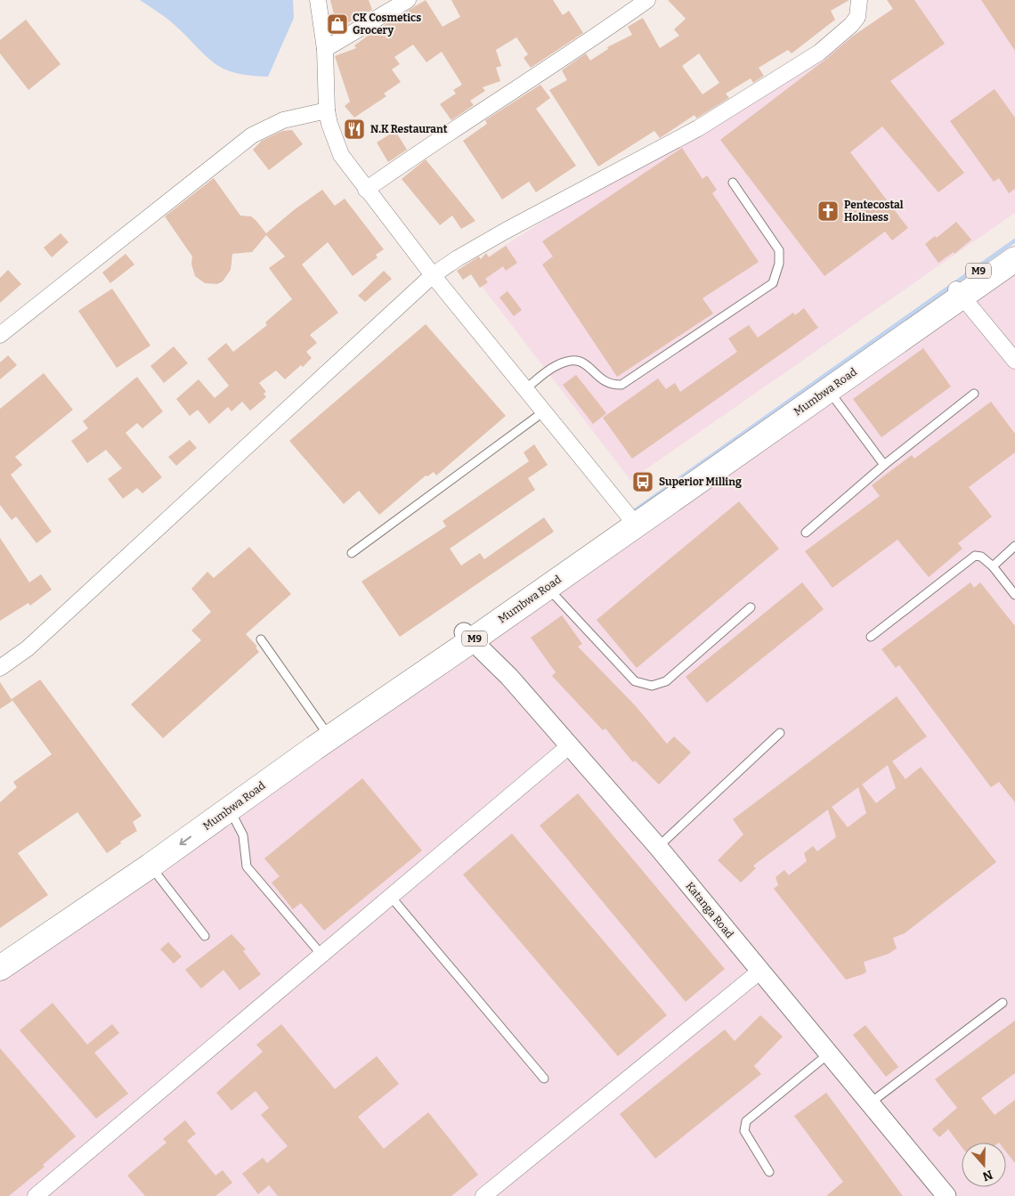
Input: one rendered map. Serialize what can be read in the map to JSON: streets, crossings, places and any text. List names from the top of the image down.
{
  "streets": {
    "main road": ["M9", "Mumbwa Road"],
    "street": ["Katanga Road"]
  },
  "crossings": [
    ["Mumbwa Road", "Katanga Road"]
  ],
  "places": {
    "shop": ["CK Cosmetics Grocery"],
    "restaurant": ["N.K Restaurant"],
    "church": ["Pentecostal Holiness"],
    "bus stop": ["Superior Milling"]
  },
  "north": "bottom"
}
